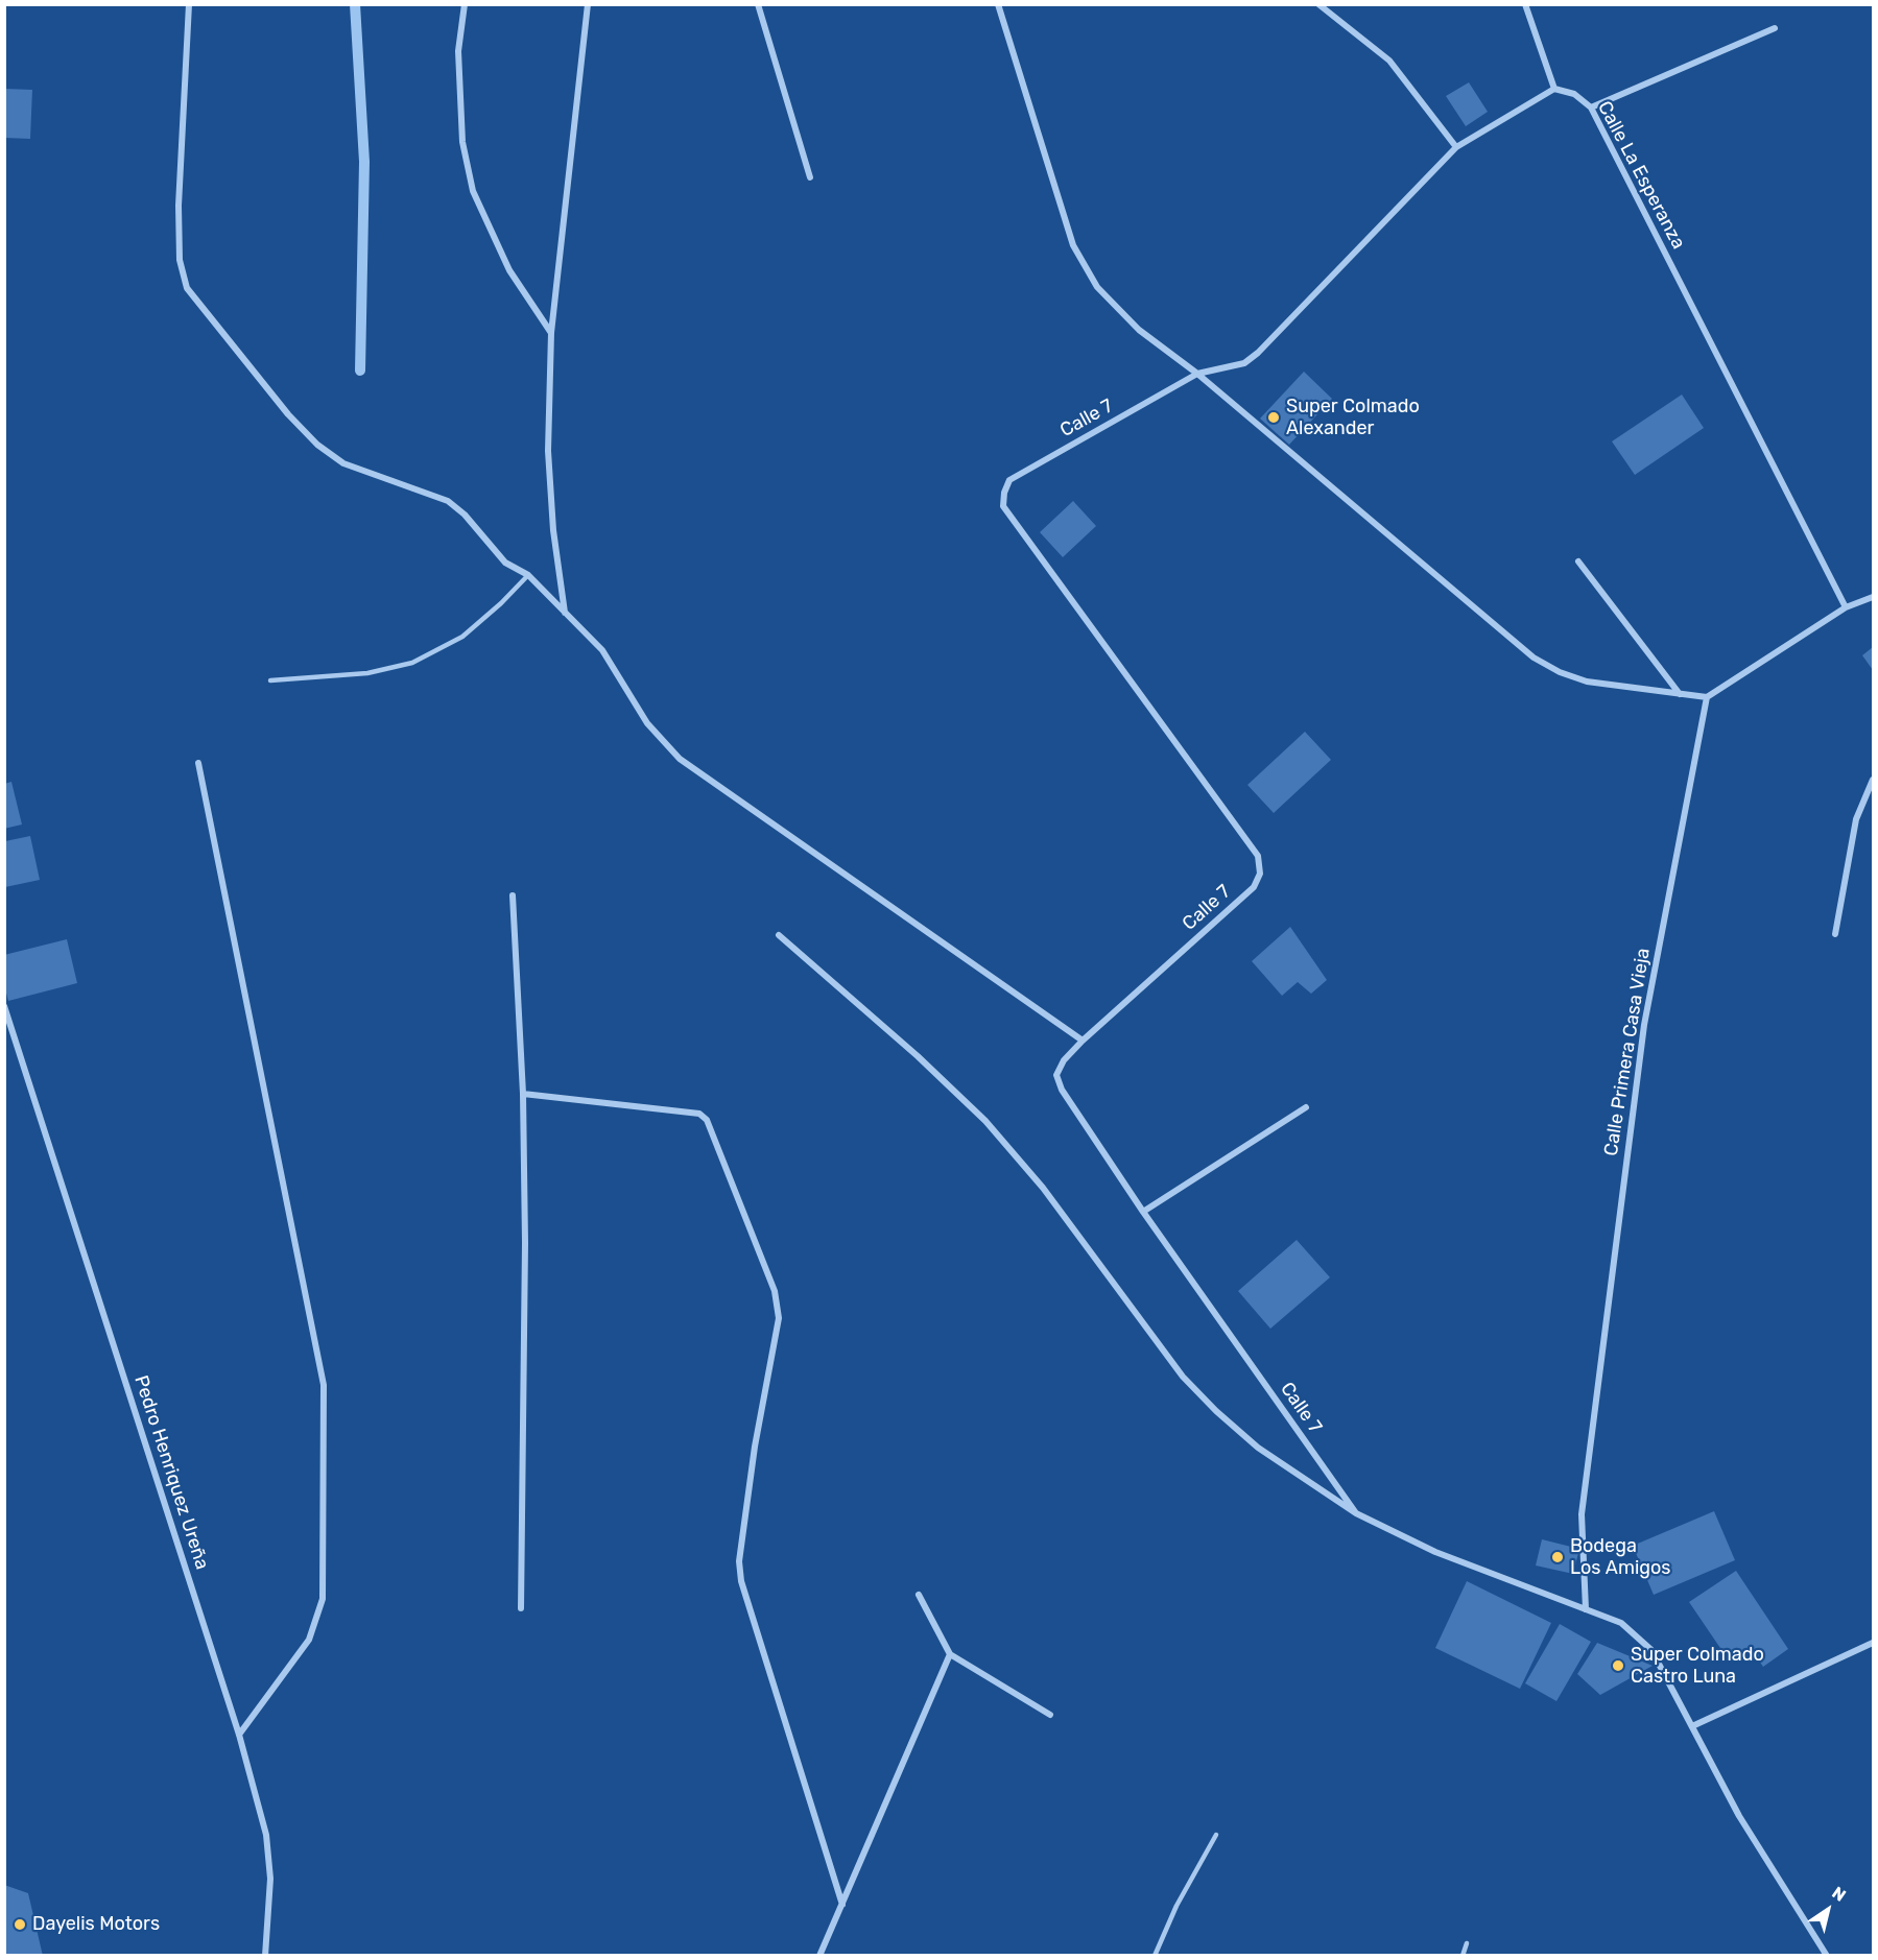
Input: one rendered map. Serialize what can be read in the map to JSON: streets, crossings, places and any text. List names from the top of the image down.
{
  "streets": {
    "street": [
      "Calle La Esperanza",
      "Calle 7",
      "Calle Primera Casa Vieja",
      "Pedro Henriquez Ureña"
    ]
  },
  "places": [
    "Super Colmado Alexander",
    "Bodega Los Amigos",
    "Super Colmado Castro Luna",
    "Dayelis Motors"
  ],
  "north": "top right"
}
